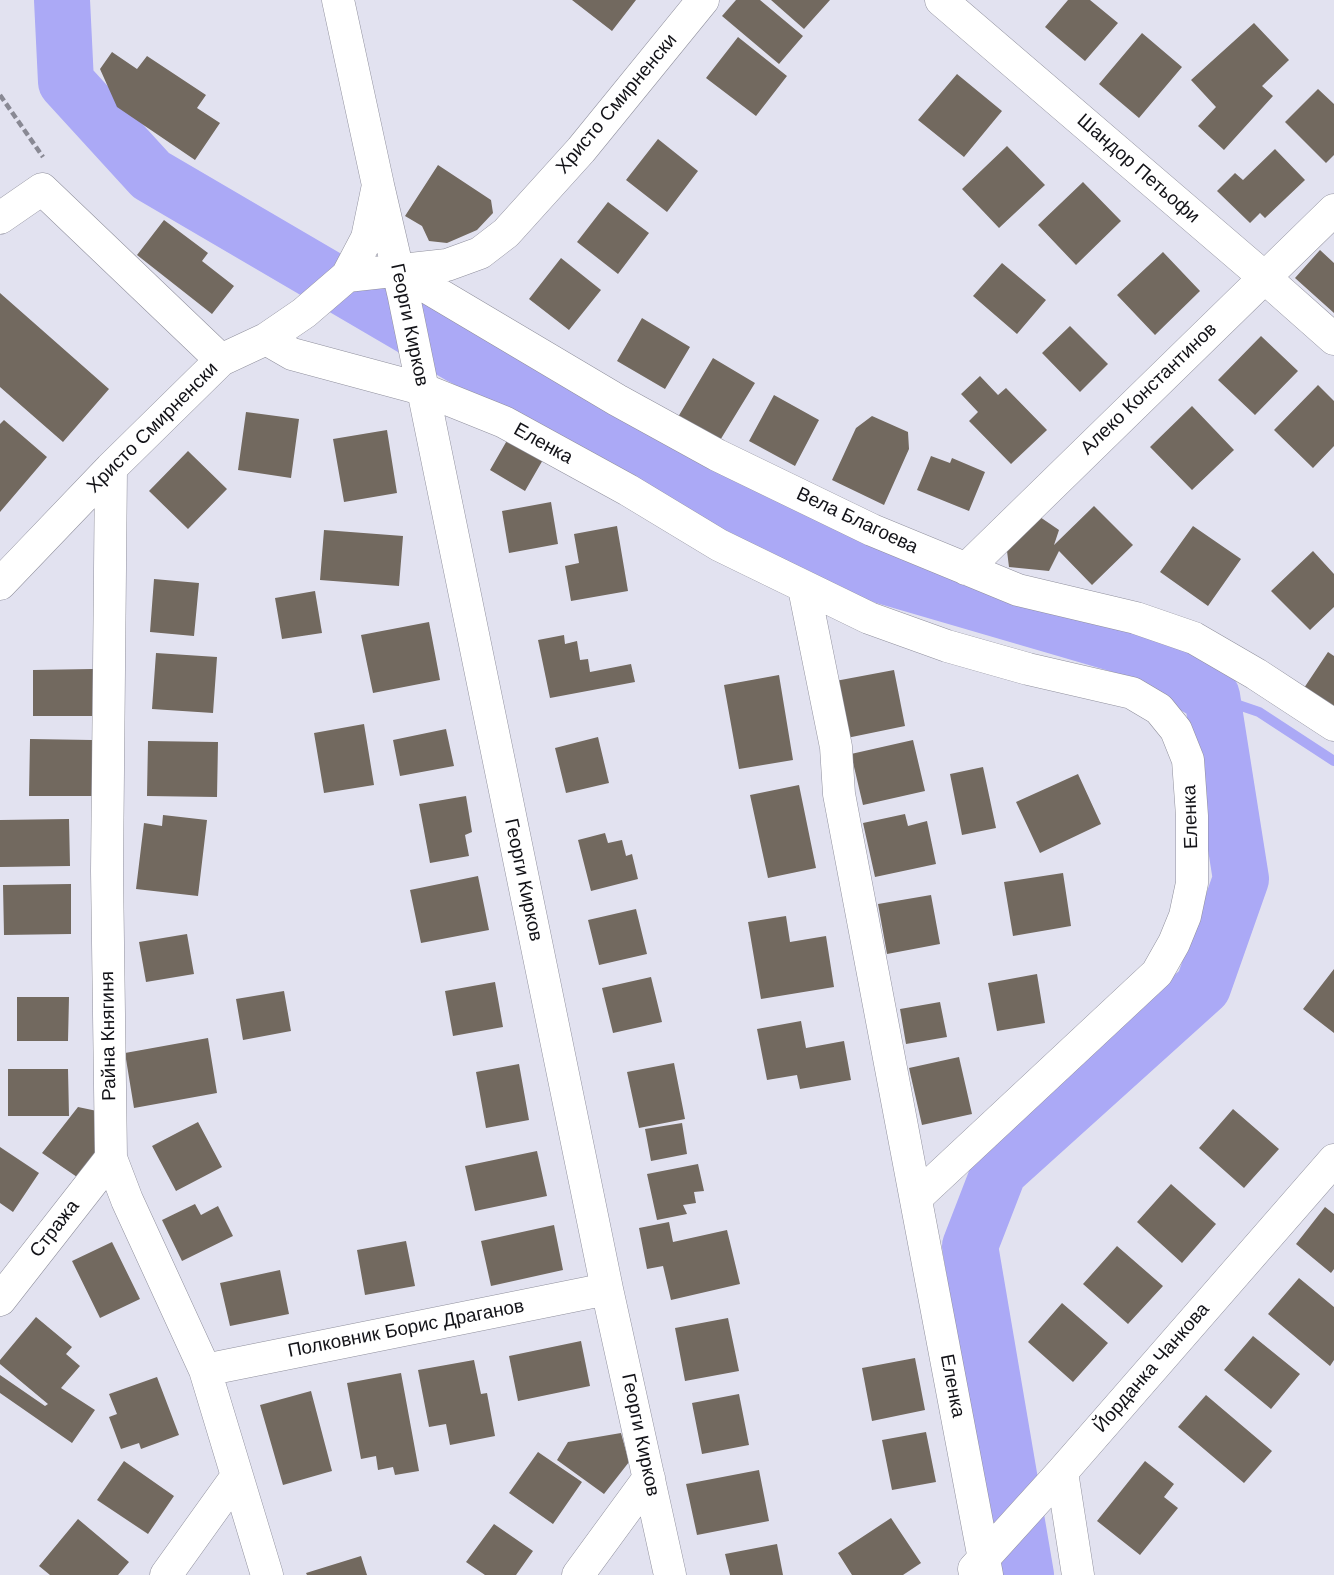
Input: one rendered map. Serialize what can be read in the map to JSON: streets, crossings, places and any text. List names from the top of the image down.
{
  "streets": {
    "street": [
      "Христо Смирненски",
      "Шандор Петьофи",
      "Георги Кирков",
      "Алеко Константинов",
      "Еленка",
      "Вела Благоева",
      "Райна Княгиня",
      "Стража",
      "Полковник Борис Драганов",
      "Йорданка Чанкова"
    ]
  },
  "crossings": [
    ["Христо Смирненски", "Георги Кирков"],
    ["Христо Смирненски", "Еленка"],
    ["Христо Смирненски", "Вела Благоева"],
    ["Христо Смирненски", "Райна Княгиня"],
    ["Шандор Петьофи", "Алеко Константинов"],
    ["Георги Кирков", "Еленка"],
    ["Георги Кирков", "Вела Благоева"],
    ["Георги Кирков", "Полковник Борис Драганов"],
    ["Алеко Константинов", "Вела Благоева"],
    ["Еленка", "Йорданка Чанкова"],
    ["Райна Княгиня", "Стража"],
    ["Райна Княгиня", "Полковник Борис Драганов"]
  ]
}
